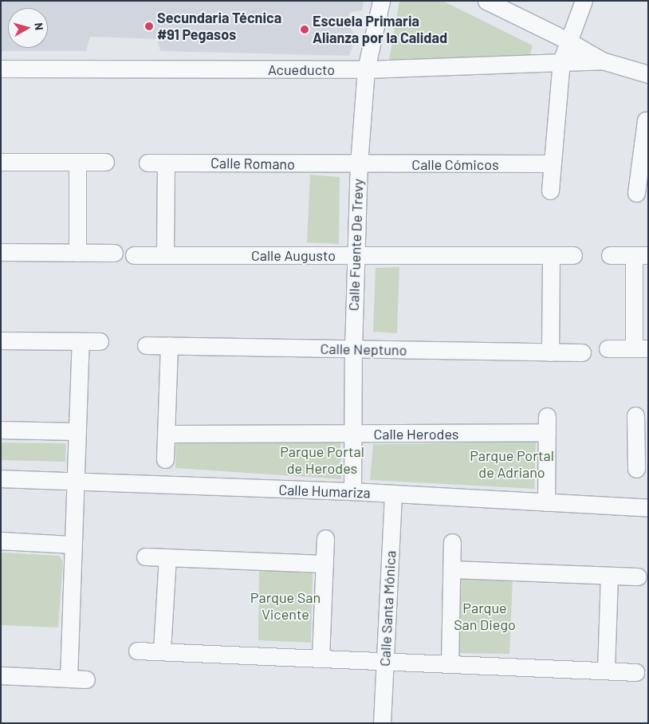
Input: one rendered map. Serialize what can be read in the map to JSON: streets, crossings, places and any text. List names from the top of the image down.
{
  "streets": {
    "street": [
      "Acueducto",
      "Calle Romano",
      "Calle Cómicos",
      "Calle Fuente De Trevy",
      "Calle Augusto",
      "Calle Neptuno",
      "Calle Herodes",
      "Calle Humariza",
      "Calle Santa Mónica"
    ]
  },
  "crossings": [
    ["Acueducto", "Calle Fuente De Trevy"],
    ["Calle Romano", "Calle Cómicos"],
    ["Calle Romano", "Calle Fuente De Trevy"],
    ["Calle Cómicos", "Calle Fuente De Trevy"],
    ["Calle Fuente De Trevy", "Calle Augusto"],
    ["Calle Fuente De Trevy", "Calle Neptuno"],
    ["Calle Fuente De Trevy", "Calle Herodes"],
    ["Calle Fuente De Trevy", "Calle Humariza"],
    ["Calle Herodes", "Calle Humariza"],
    ["Calle Humariza", "Calle Santa Mónica"]
  ],
  "parks": [
    "Parque Portal de Herodes",
    "Parque Portal de Adriano",
    "Parque San Vicente",
    "Parque San Diego"
  ],
  "places": ["Secundaria Técnica #91 Pegasos", "Escuela Primaria Alianza por la Calidad"],
  "north": "right"
}
